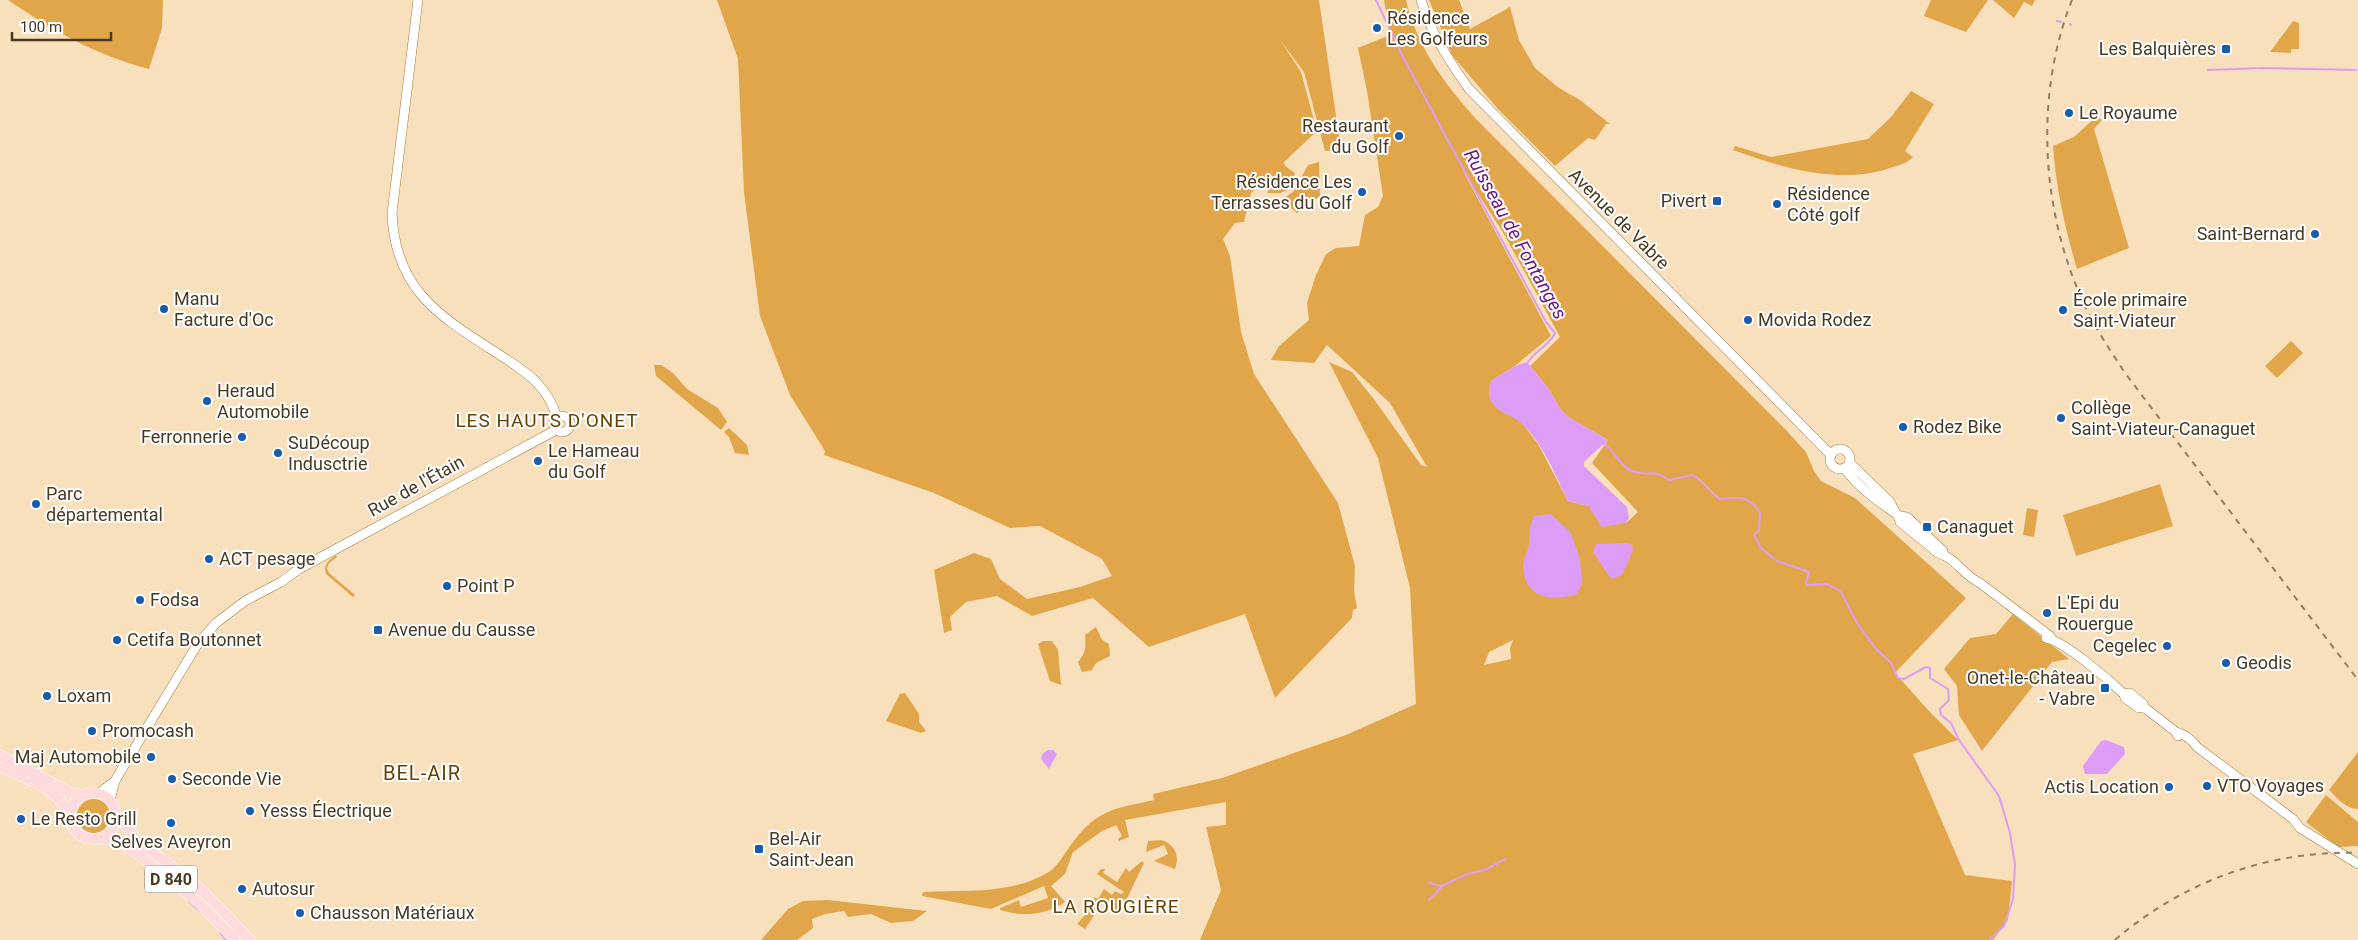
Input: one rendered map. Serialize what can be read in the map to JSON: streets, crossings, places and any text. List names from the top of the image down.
{
  "streets": {
    "main road": ["Avenue de Vabre", "Rue de l'Étain", "D 840"]
  },
  "districts": ["LES HAUTS D'ONET", "BEL-AIR", "LA ROUGIÈRE"],
  "water": ["Ruisseau de Fontanges"],
  "places": {
    "other": [
      "Résidence Les Golfeurs",
      "Le Royaume",
      "Restaurant du Golf",
      "Résidence Les Terrasses du Golf",
      "Résidence Côté golf",
      "Saint-Bernard",
      "Manu Facture d'Oc",
      "École primaire Saint-Viateur",
      "Movida Rodez",
      "Heraud Automobile",
      "Collège Saint-Viateur-Canaguet",
      "Rodez Bike",
      "Ferronnerie",
      "SuDécoup Indusctrie",
      "Le Hameau du Golf",
      "Parc départemental",
      "ACT pesage",
      "Point P",
      "Fodsa",
      "L'Epi du Rouergue",
      "Cetifa Boutonnet",
      "Cegelec",
      "Geodis",
      "Loxam",
      "Promocash",
      "Maj Automobile",
      "Seconde Vie",
      "VTO Voyages",
      "Actis Location",
      "Yesss Électrique",
      "Le Resto Grill",
      "Selves Aveyron",
      "Autosur",
      "Chausson Matériaux"
    ],
    "transit": [
      "Les Balquières",
      "Pivert",
      "Canaguet",
      "Avenue du Causse",
      "Onet-le-Château - Vabre",
      "Bel-Air Saint-Jean"
    ]
  },
  "scale_bar": "100 m"
}
